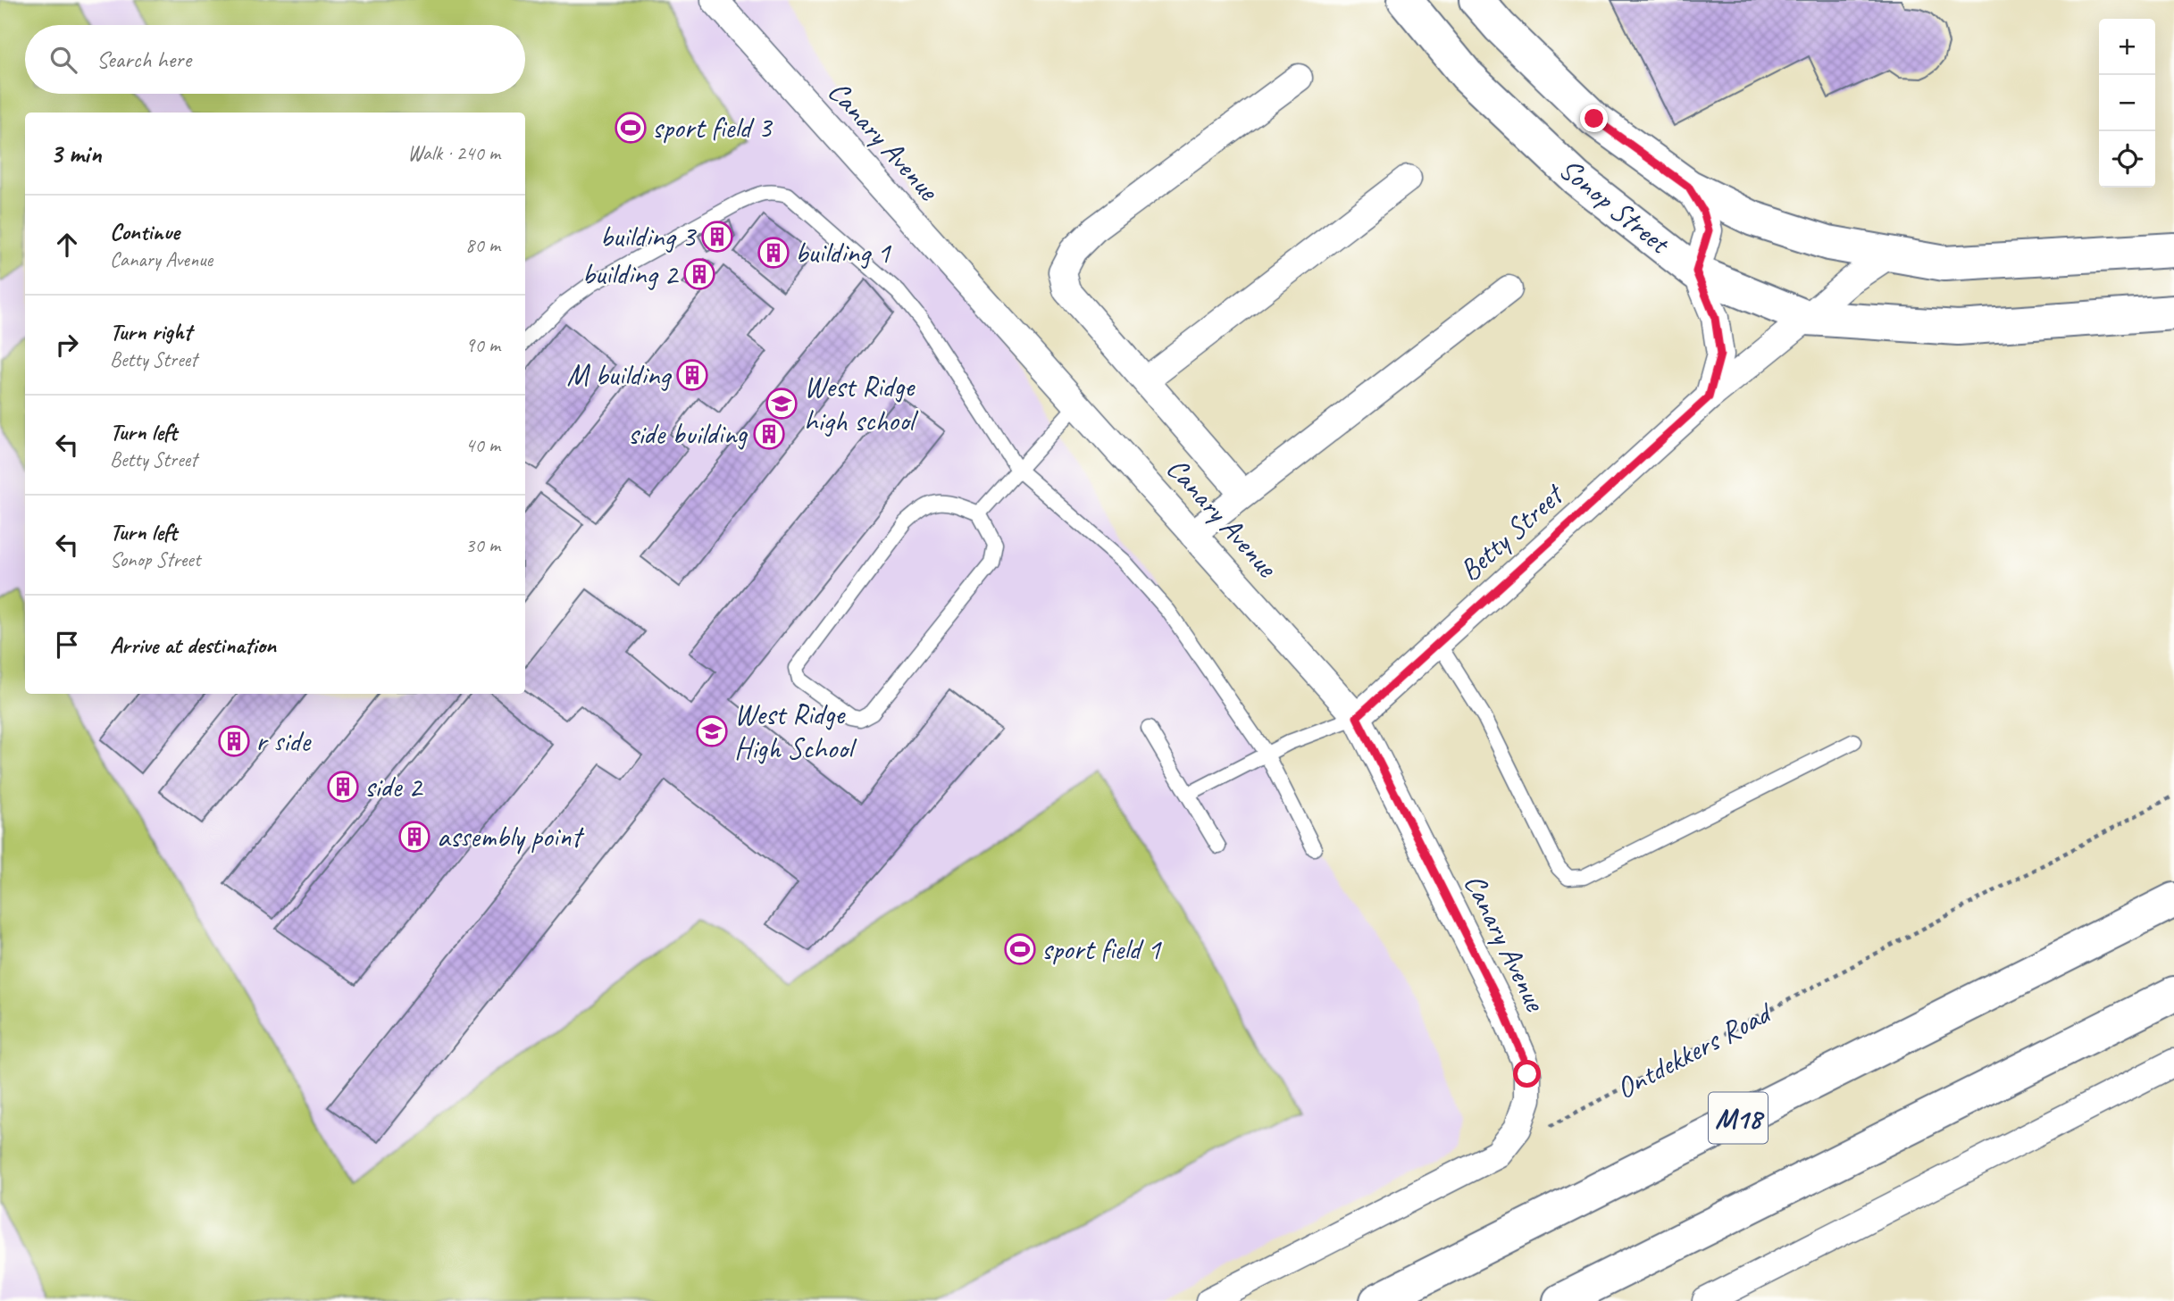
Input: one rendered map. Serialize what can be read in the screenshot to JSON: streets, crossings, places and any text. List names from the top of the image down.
{
  "streets": {
    "street": [
      "Canary Avenue",
      "Sonop Street",
      "Betty Street",
      "M18"
    ],
    "path": ["Ontdekkers Road"]
  },
  "crossings": [
    ["Canary Avenue", "Betty Street"],
    ["Canary Avenue", "Ontdekkers Road"],
    ["Sonop Street", "Betty Street"]
  ],
  "places": {
    "sports": ["sport field 3", "sport field 1"],
    "building": [
      "building 3",
      "building 1",
      "building 2",
      "M building",
      "side building",
      "r side",
      "side 2",
      "assembly point"
    ],
    "school or university": ["West Ridge high school", "West Ridge High School"]
  },
  "page": {
    "map_buttons": ["+", "−"],
    "search": "Search here",
    "heading": ["3 min", "Walk · 240 m"],
    "list": [
      ["Continue", "Canary Avenue", "80 m"],
      ["Turn right", "Betty Street", "90 m"],
      ["Turn left", "Betty Street", "40 m"],
      ["Turn left", "Sonop Street", "30 m"],
      "Arrive at destination"
    ]
  }
}
